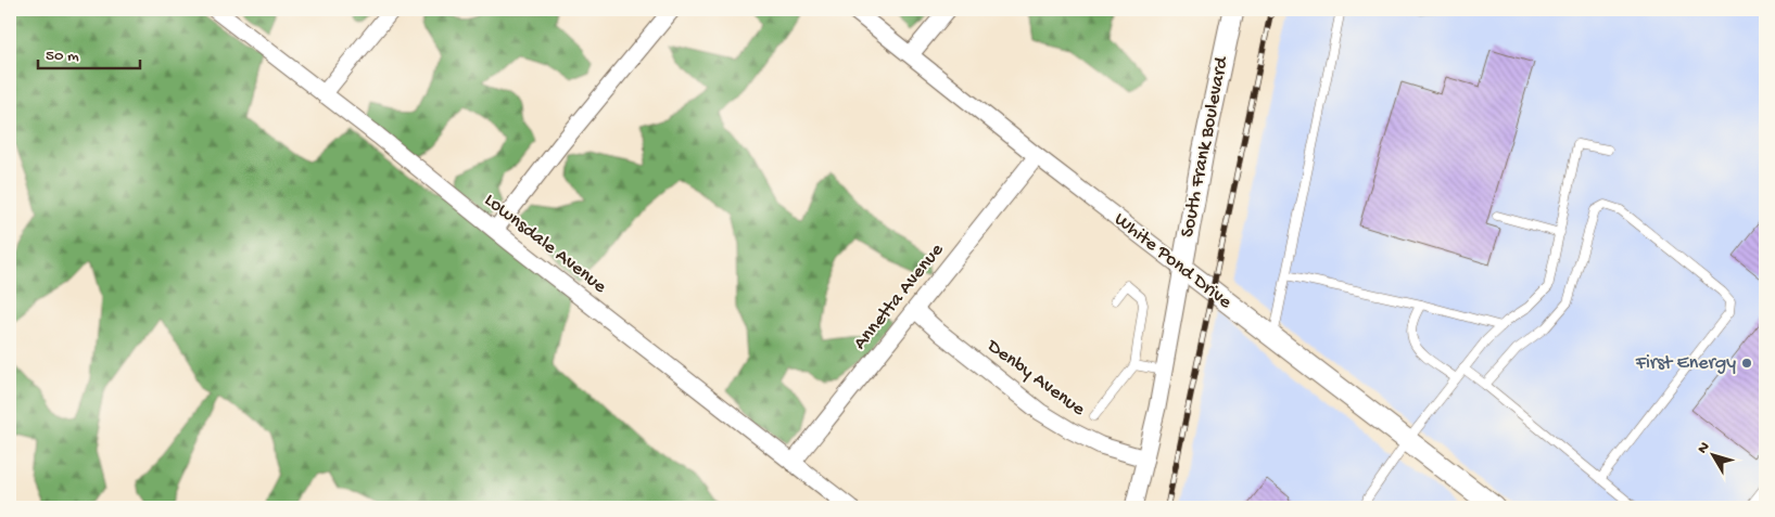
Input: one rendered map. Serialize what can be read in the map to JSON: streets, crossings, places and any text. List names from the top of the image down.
{
  "streets": {
    "street": [
      "South Frank Boulevard",
      "Lownsdale Avenue",
      "White Pond Drive",
      "Annetta Avenue",
      "Denby Avenue"
    ]
  },
  "crossings": [
    ["South Frank Boulevard", "White Pond Drive"],
    ["South Frank Boulevard", "Denby Avenue"],
    ["Lownsdale Avenue", "Annetta Avenue"],
    ["White Pond Drive", "Annetta Avenue"],
    ["Annetta Avenue", "Denby Avenue"]
  ],
  "places": ["First Energy"],
  "scale_bar": "50 m",
  "north": "top left"
}
